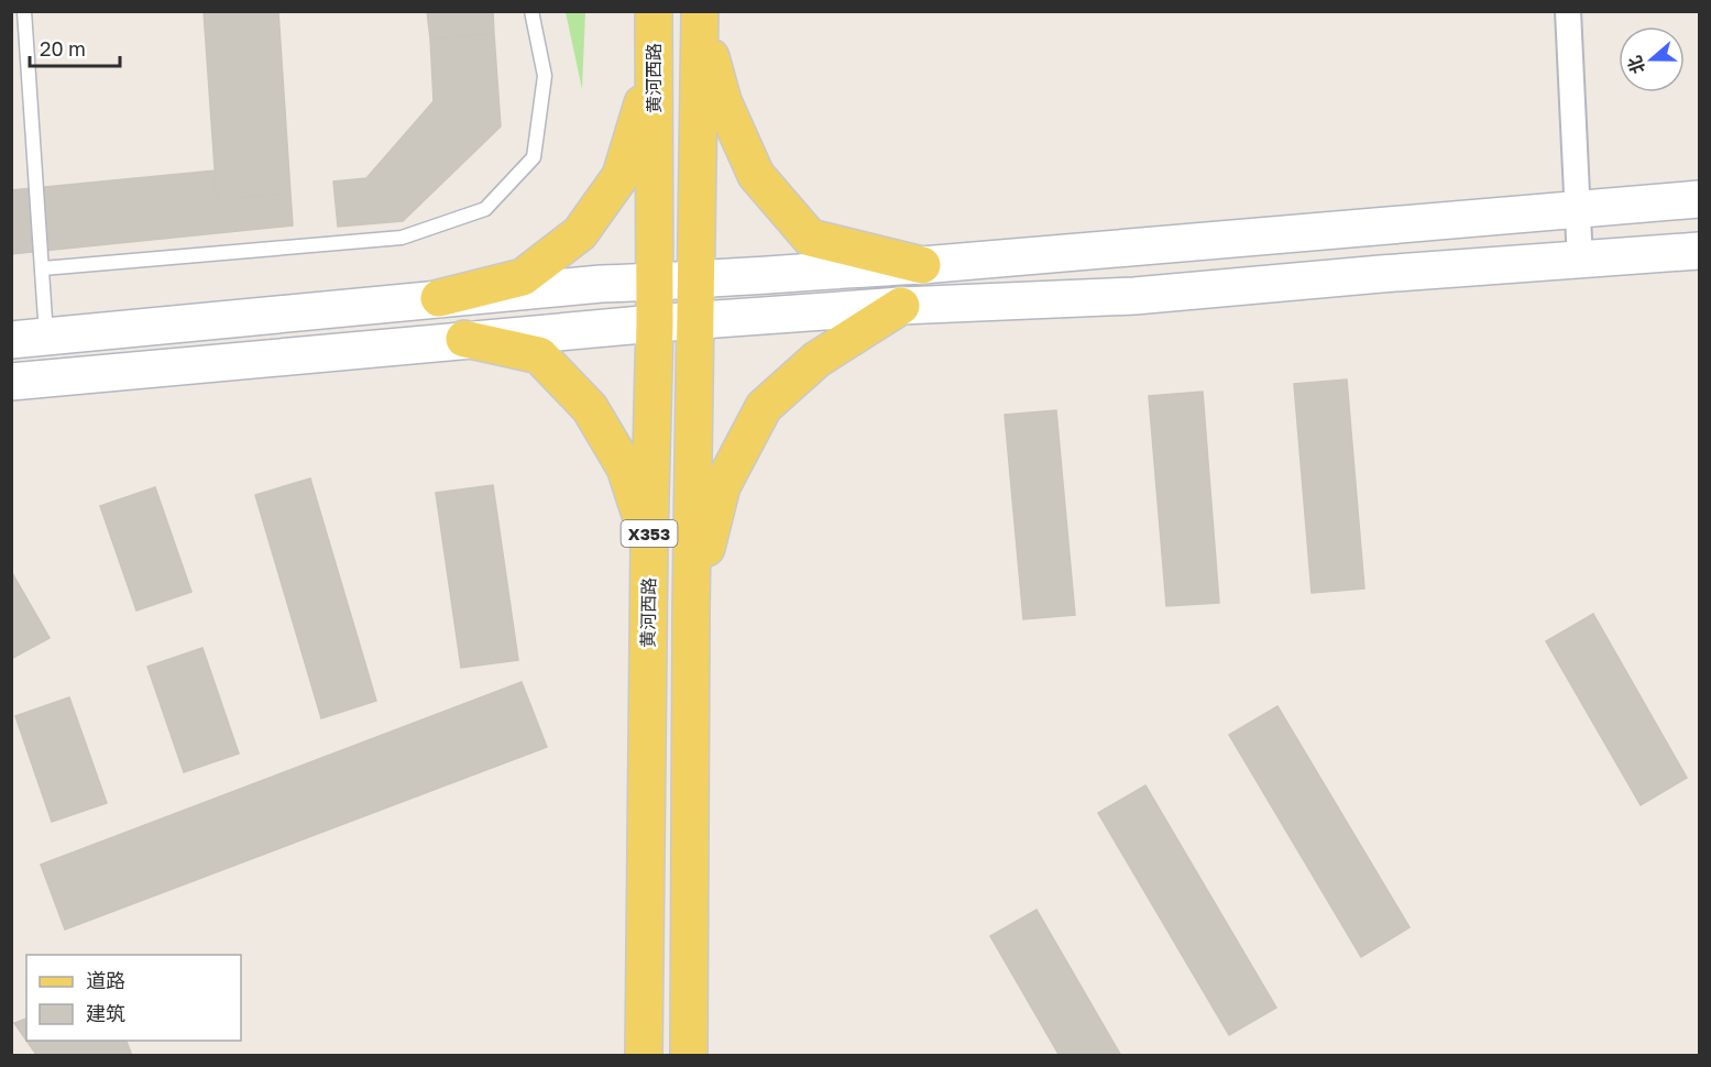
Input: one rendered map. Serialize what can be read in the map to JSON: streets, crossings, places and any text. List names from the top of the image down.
{
  "streets": {
    "main road": ["黄河西路", "X353"]
  },
  "legend": ["道路", "建筑"],
  "scale_bar": "20 m",
  "north": "left"
}
